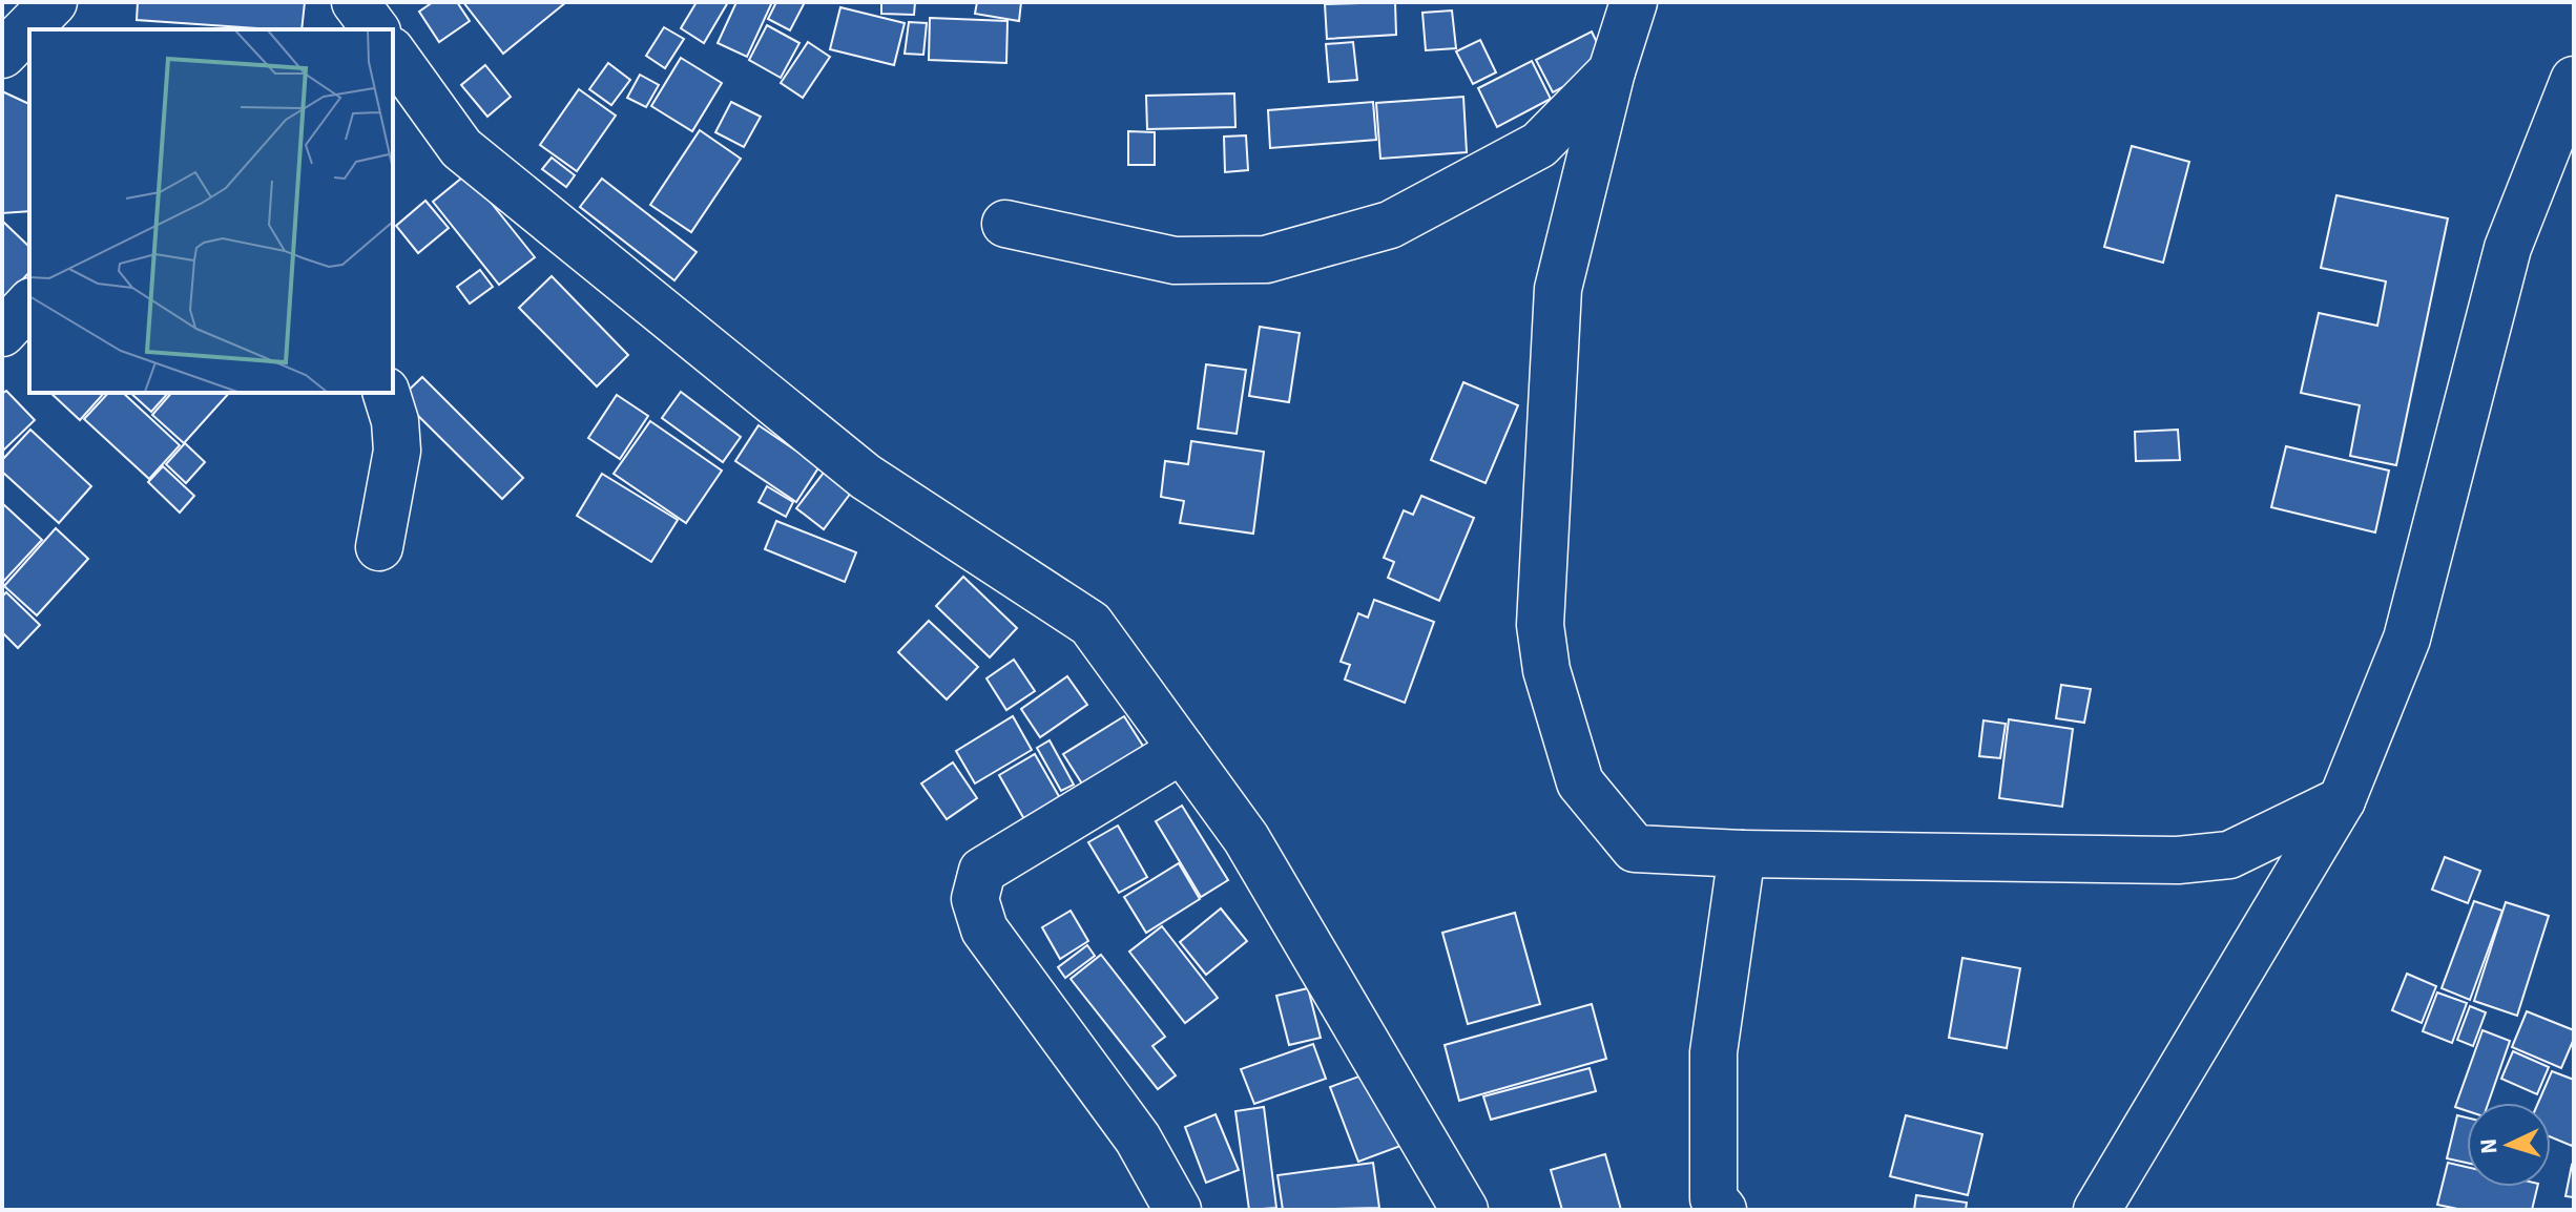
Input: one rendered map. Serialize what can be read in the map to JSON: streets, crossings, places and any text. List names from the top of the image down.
{
  "north": "left"
}
